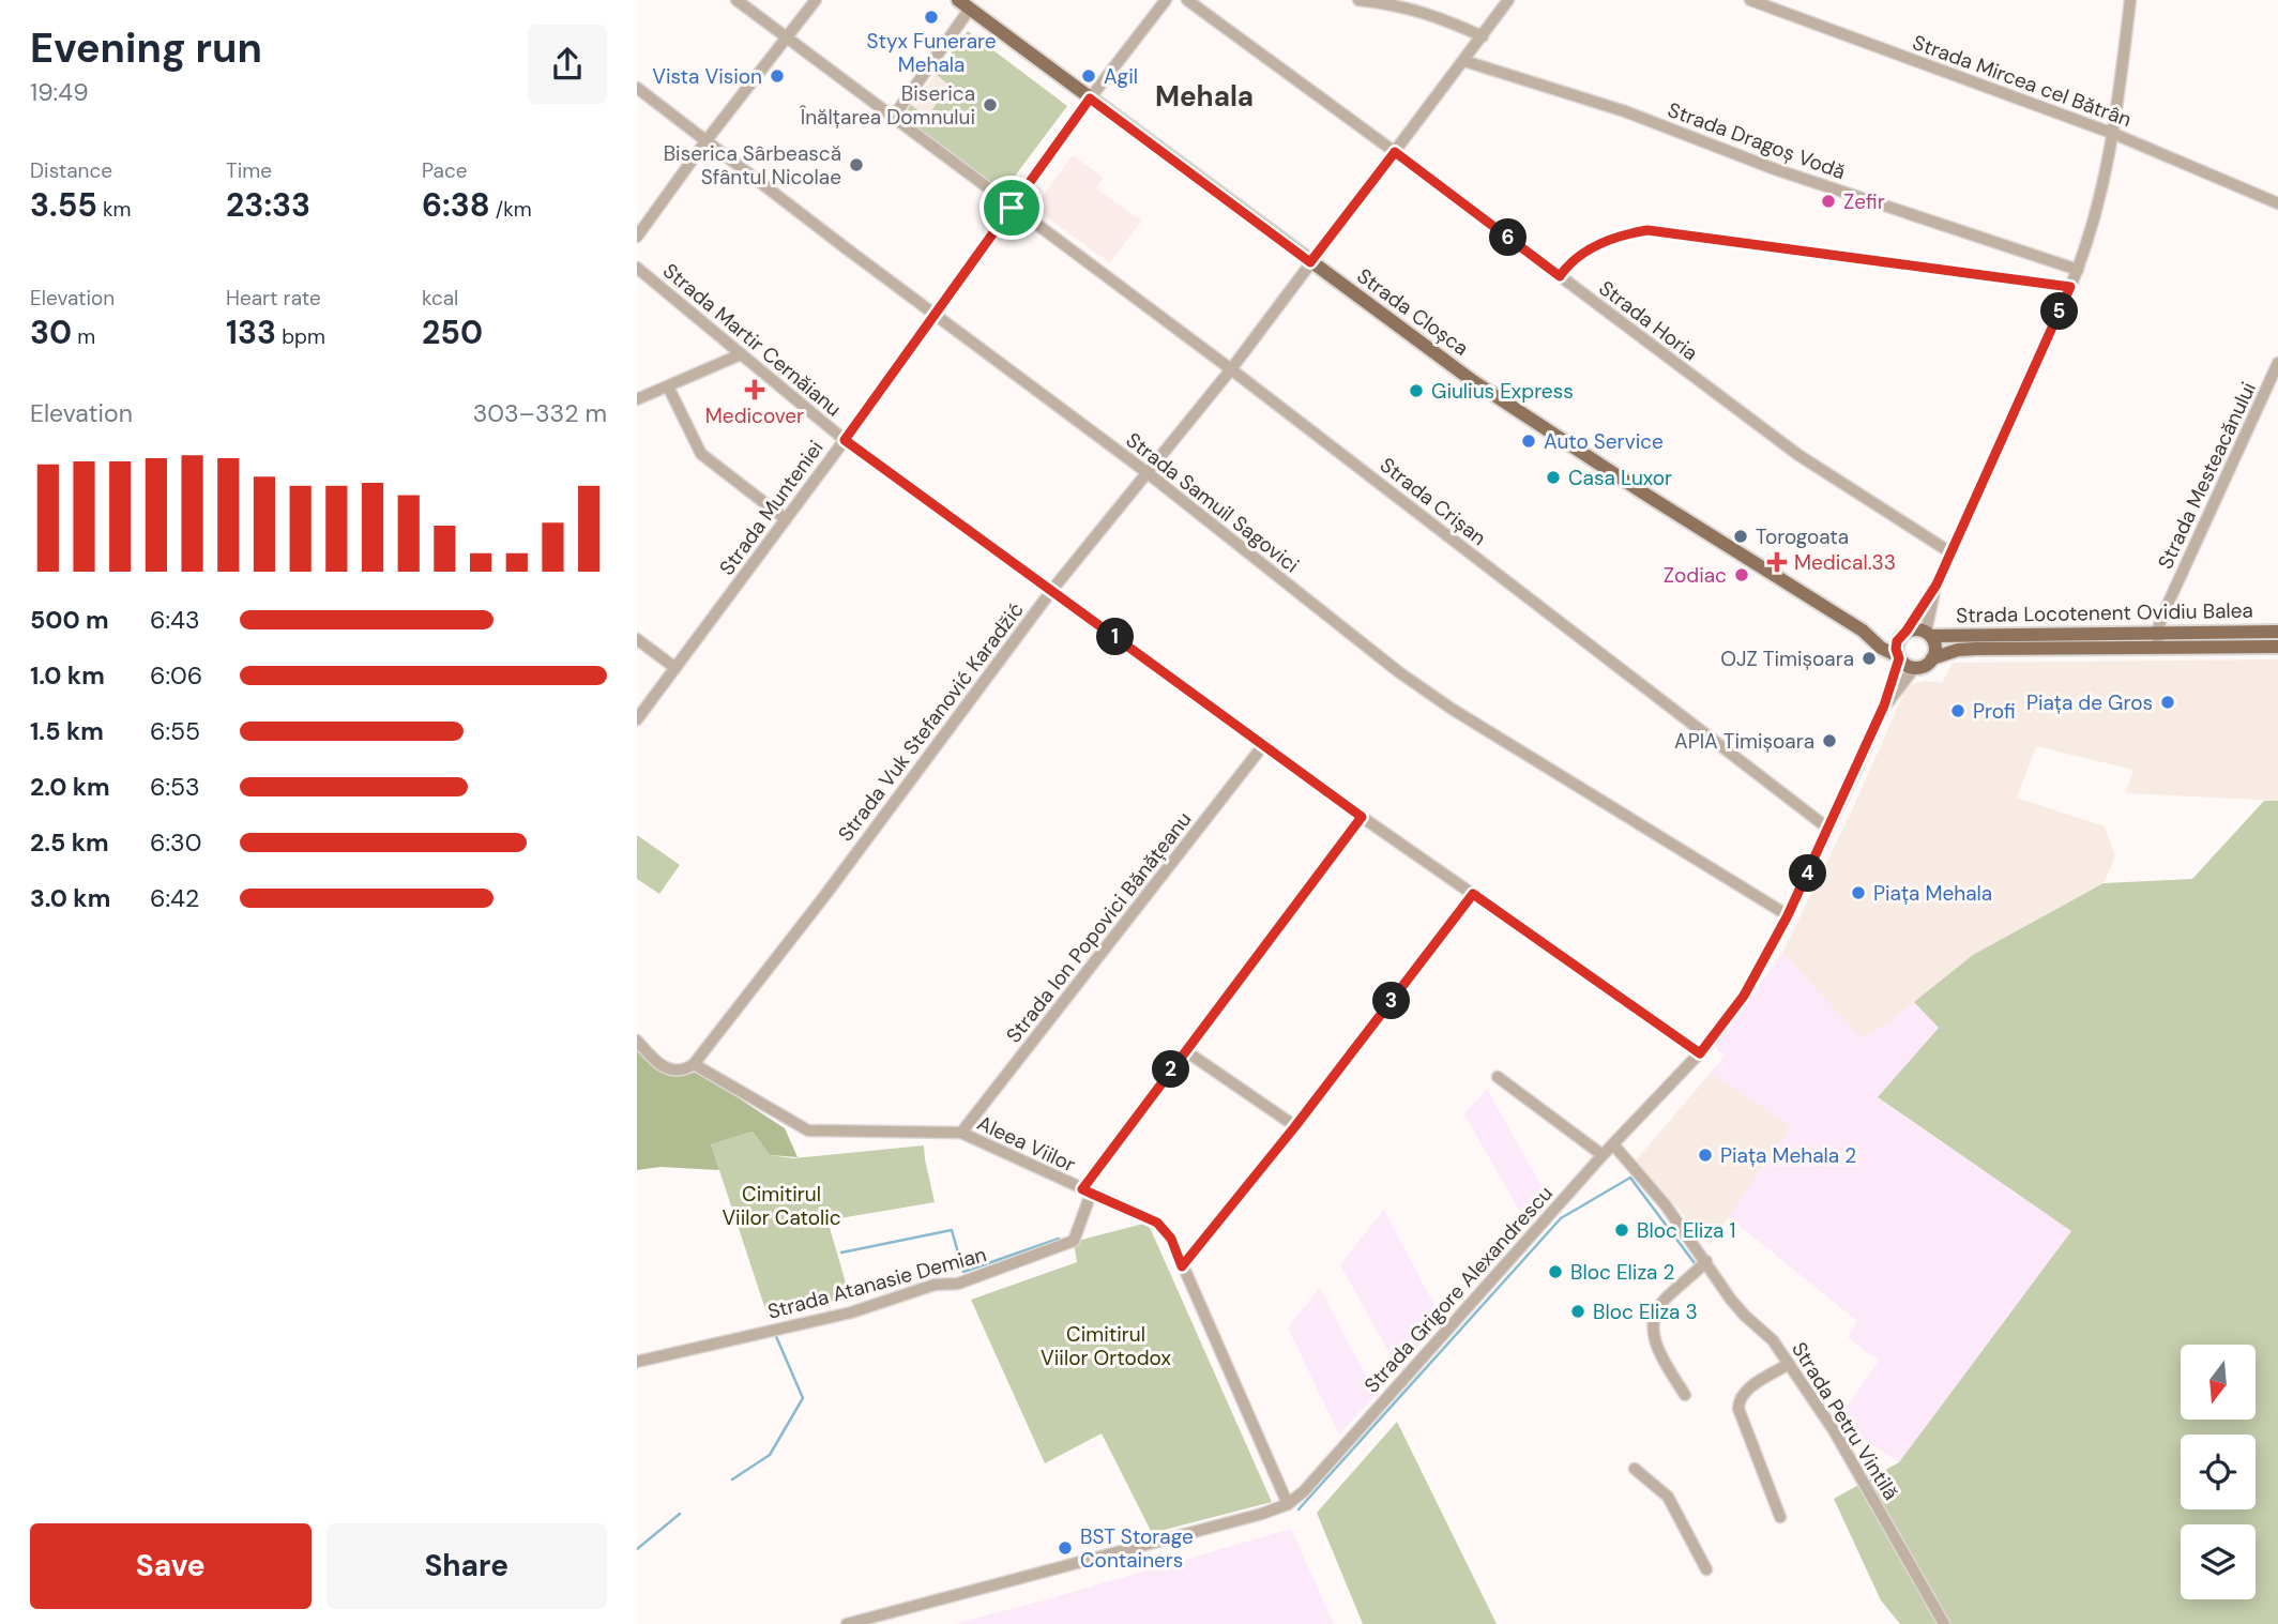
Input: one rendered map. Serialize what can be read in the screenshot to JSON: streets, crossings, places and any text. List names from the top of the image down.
{
  "streets": {
    "main road": ["Strada Cloșca", "Strada Locotenent Ovidiu Balea"],
    "street": [
      "Strada Mircea cel Bătrân",
      "Strada Dragoș Vodă",
      "Strada Horia",
      "Strada Martir Cernăianu",
      "Strada Mesteacănului",
      "Strada Crișan",
      "Strada Samuil Sagovici",
      "Strada Munteniei",
      "Strada Vuk Stefanović Karadžić",
      "Strada Ion Popovici Bănățeanu",
      "Aleea Viilor",
      "Strada Atanasie Demian",
      "Strada Grigore Alexandrescu",
      "Strada Petru Vintilă"
    ]
  },
  "crossings": [
    ["Strada Dragoș Vodă", "Strada Vuk Stefanović Karadžić"],
    ["Strada Cloșca", "Strada Munteniei"],
    ["Strada Cloșca", "Strada Locotenent Ovidiu Balea"],
    ["Strada Cloșca", "Strada Vuk Stefanović Karadžić"],
    ["Strada Cloșca", "Strada Grigore Alexandrescu"],
    ["Strada Horia", "Strada Vuk Stefanović Karadžić"],
    ["Strada Martir Cernăianu", "Strada Munteniei"],
    ["Strada Martir Cernăianu", "Strada Vuk Stefanović Karadžić"],
    ["Strada Martir Cernăianu", "Strada Ion Popovici Bănățeanu"],
    ["Strada Martir Cernăianu", "Strada Atanasie Demian"],
    ["Strada Martir Cernăianu", "Strada Grigore Alexandrescu"],
    ["Strada Mesteacănului", "Strada Locotenent Ovidiu Balea"],
    ["Strada Crișan", "Strada Munteniei"],
    ["Strada Crișan", "Strada Vuk Stefanović Karadžić"],
    ["Strada Crișan", "Strada Grigore Alexandrescu"],
    ["Strada Samuil Sagovici", "Strada Munteniei"],
    ["Strada Samuil Sagovici", "Strada Vuk Stefanović Karadžić"],
    ["Strada Samuil Sagovici", "Strada Grigore Alexandrescu"],
    ["Strada Locotenent Ovidiu Balea", "Strada Grigore Alexandrescu"],
    ["Strada Vuk Stefanović Karadžić", "Aleea Viilor"],
    ["Strada Ion Popovici Bănățeanu", "Aleea Viilor"],
    ["Aleea Viilor", "Strada Atanasie Demian"],
    ["Aleea Viilor", "Strada Grigore Alexandrescu"],
    ["Strada Grigore Alexandrescu", "Strada Petru Vintilă"]
  ],
  "districts": ["Mehala"],
  "parks": ["Cimitirul Viilor Catolic", "Cimitirul Viilor Ortodox"],
  "places": {
    "other": [
      "Styx Funerare Mehala",
      "Vista Vision",
      "Agil",
      "Biserica Înălțarea Domnului",
      "Biserica Sârbească Sfântul Nicolae",
      "Zefir",
      "Giulius Express",
      "Auto Service",
      "Casa Luxor",
      "Torogoata",
      "Zodiac",
      "OJZ Timișoara",
      "Piața de Gros",
      "Profi",
      "APIA Timișoara",
      "Piața Mehala",
      "Piața Mehala 2",
      "Bloc Eliza 1",
      "Bloc Eliza 2",
      "Bloc Eliza 3",
      "BST Storage Containers"
    ],
    "health": ["Medicover", "Medical.33"]
  },
  "north": "bottom",
  "page": {
    "heading": ["Evening run", "19:49"],
    "stats": [
      ["Distance", "3.55 km"],
      ["Time", "23:33"],
      ["Pace", "6:38 /km"],
      ["Elevation", "30 m"],
      ["Heart rate", "133 bpm"],
      ["kcal", "250"]
    ],
    "pins": [
      "6",
      "5",
      "1",
      "4",
      "3",
      "2"
    ],
    "chart": ["Elevation", "303–332 m"],
    "list": [
      {
        "name": "500 m",
        "note": "6:43"
      },
      {
        "name": "1.0 km",
        "note": "6:06"
      },
      {
        "name": "1.5 km",
        "note": "6:55"
      },
      {
        "name": "2.0 km",
        "note": "6:53"
      },
      {
        "name": "2.5 km",
        "note": "6:30"
      },
      {
        "name": "3.0 km",
        "note": "6:42"
      }
    ],
    "buttons": ["Save", "Share"]
  }
}
